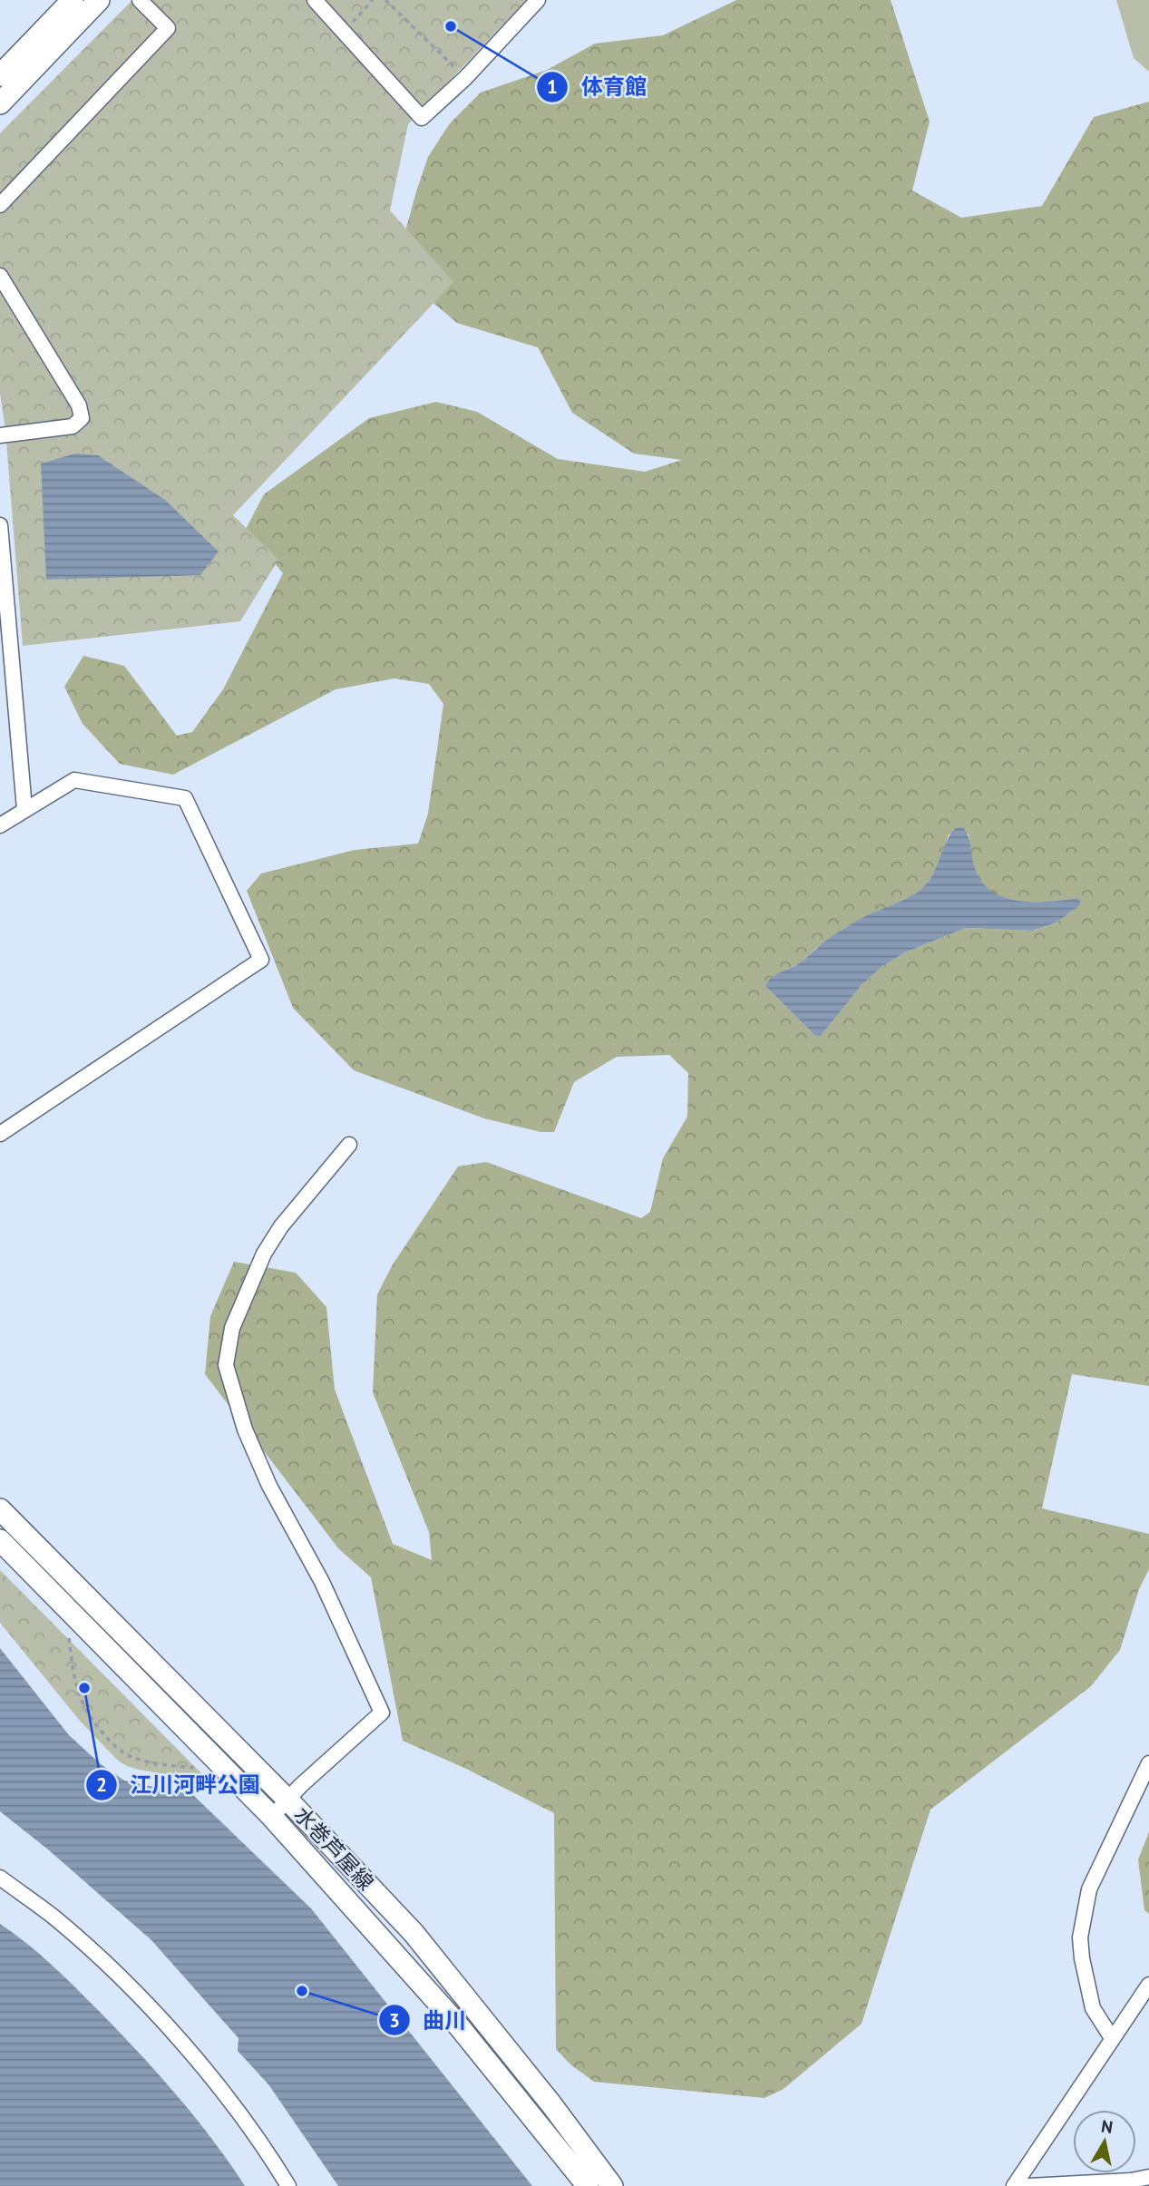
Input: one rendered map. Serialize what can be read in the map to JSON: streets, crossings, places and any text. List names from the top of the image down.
{
  "streets": {
    "main road": ["水巻芦屋線"]
  },
  "places": ["体育館", "江川河畔公園", "曲川"],
  "north": "top"
}
